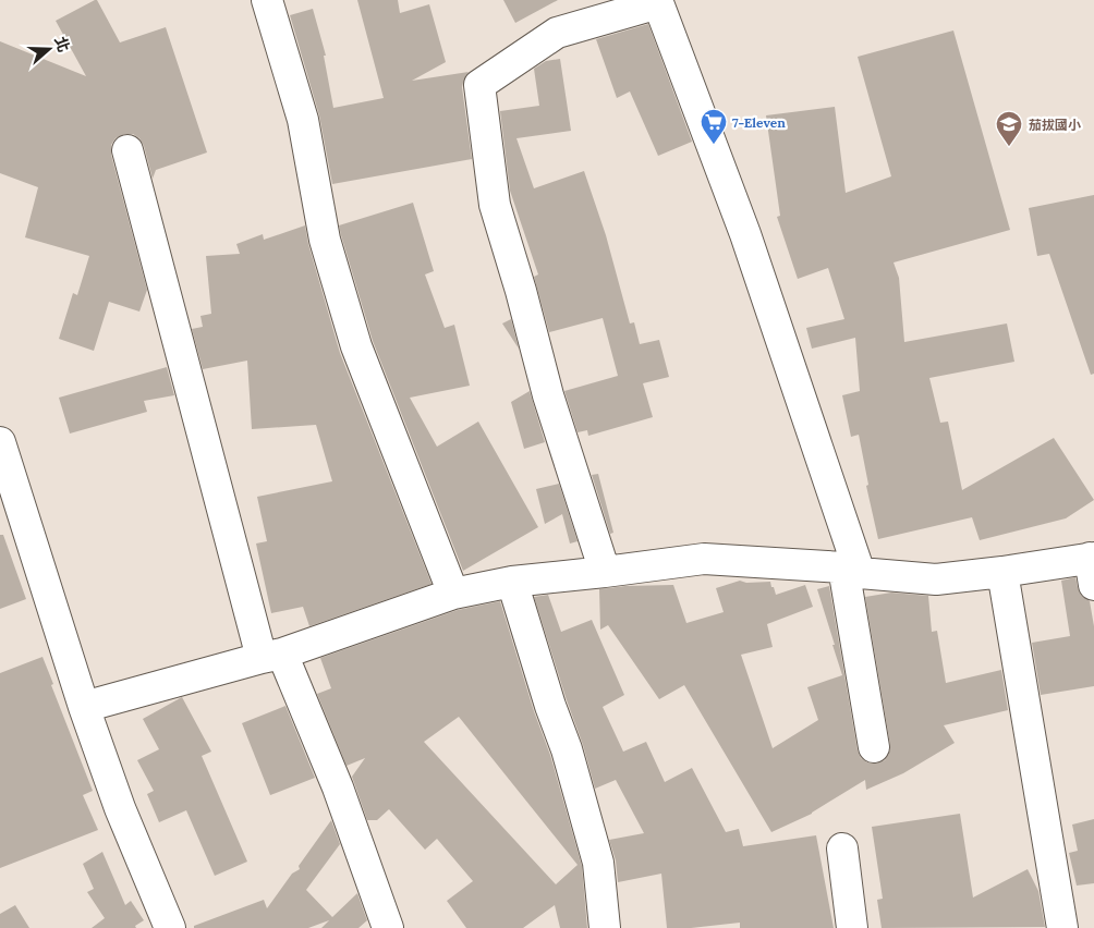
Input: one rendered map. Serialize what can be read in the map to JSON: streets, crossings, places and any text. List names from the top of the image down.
{
  "places": {
    "supermarket": ["7-Eleven"],
    "school or university": ["茄拔國小"]
  },
  "north": "right"
}
